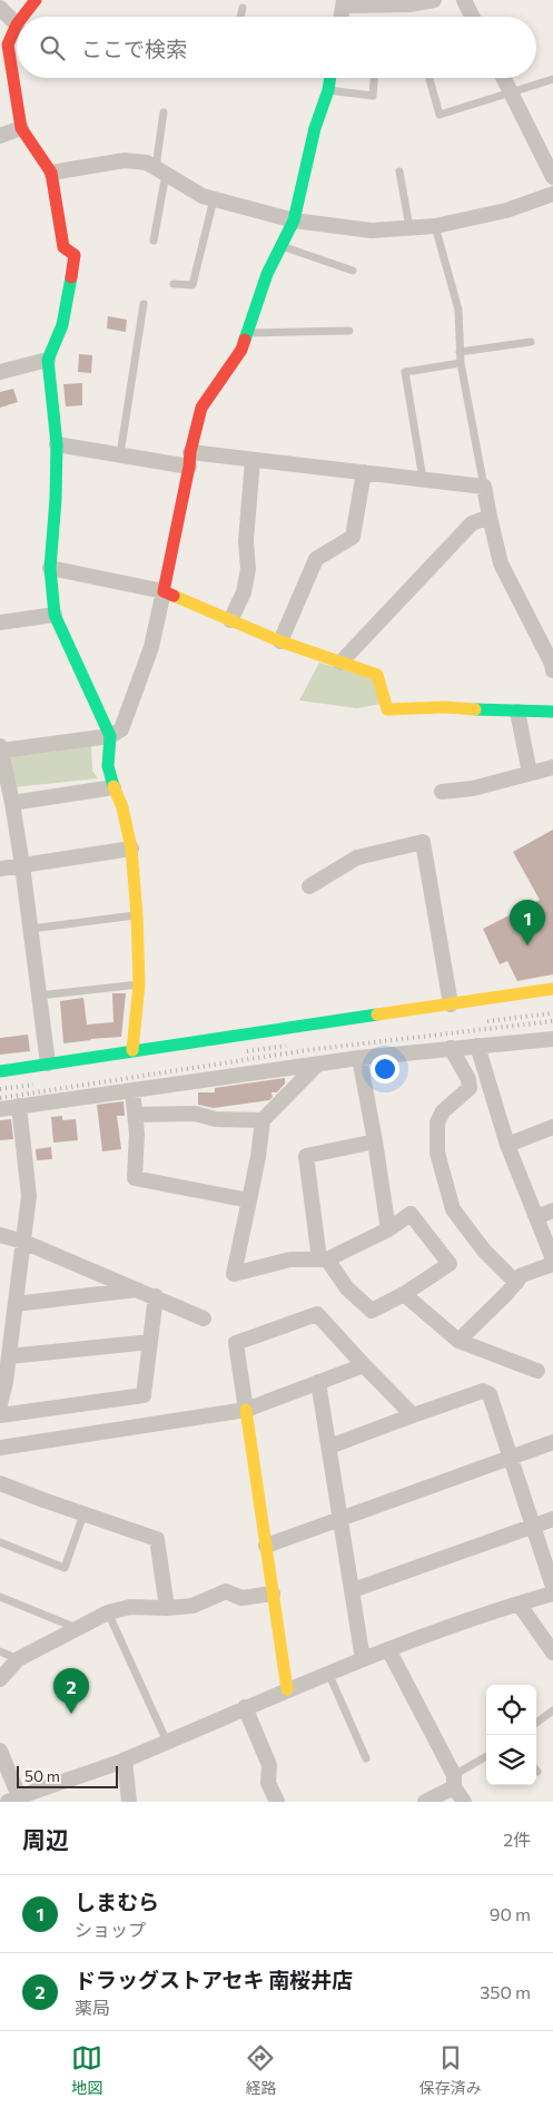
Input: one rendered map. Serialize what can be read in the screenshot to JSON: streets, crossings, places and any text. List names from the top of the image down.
{
  "scale_bar": "50 m",
  "page": {
    "search": "ここで検索",
    "pins": ["1", "2"],
    "scale": "50 m",
    "heading": ["周辺", "2件"],
    "list": [
      {
        "mark": "1",
        "name": "しまむら",
        "note": "ショップ",
        "value": "90 m"
      },
      {
        "mark": "2",
        "name": "ドラッグストアセキ 南桜井店",
        "note": "薬局",
        "value": "350 m"
      }
    ],
    "nav": ["地図", "経路", "保存済み"]
  }
}
